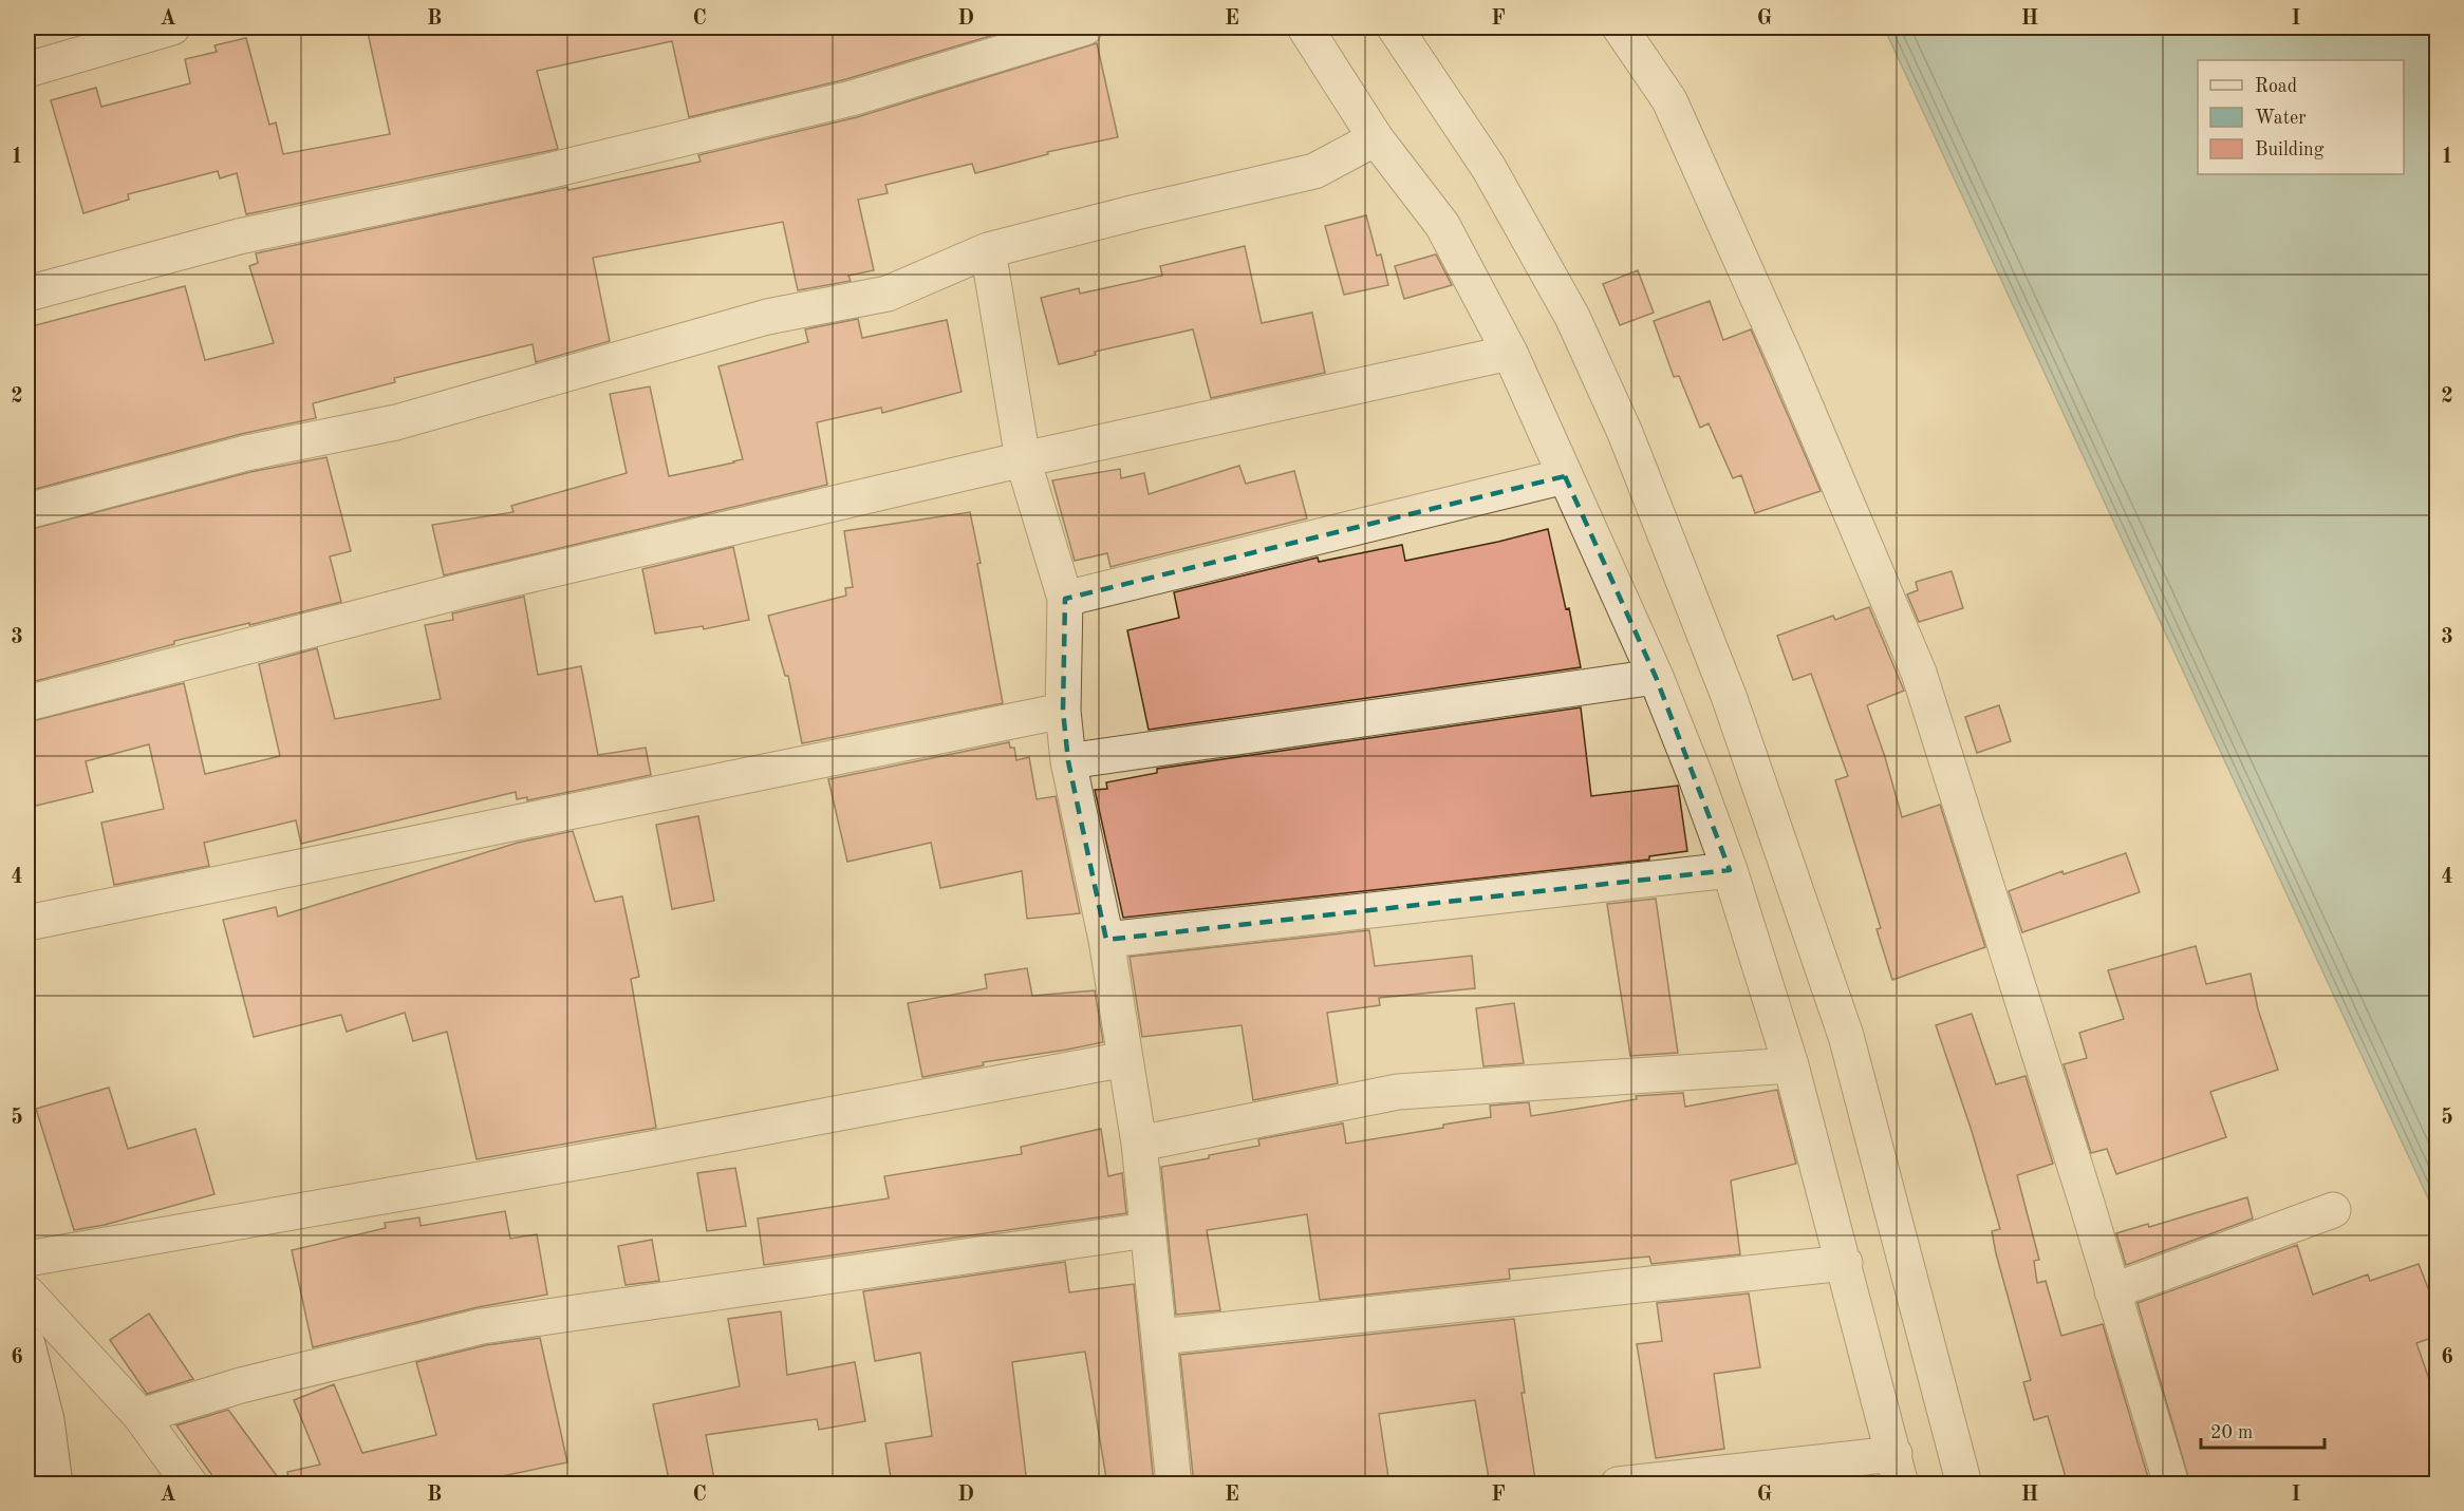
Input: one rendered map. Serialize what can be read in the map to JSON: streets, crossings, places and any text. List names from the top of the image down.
{
  "legend": ["Road", "Water", "Building"],
  "scale_bar": "20 m",
  "grid": {
    "columns": [
      "A",
      "B",
      "C",
      "D",
      "E",
      "F",
      "G",
      "H",
      "I"
    ],
    "rows": [
      "1",
      "2",
      "3",
      "4",
      "5",
      "6"
    ]
  }
}
